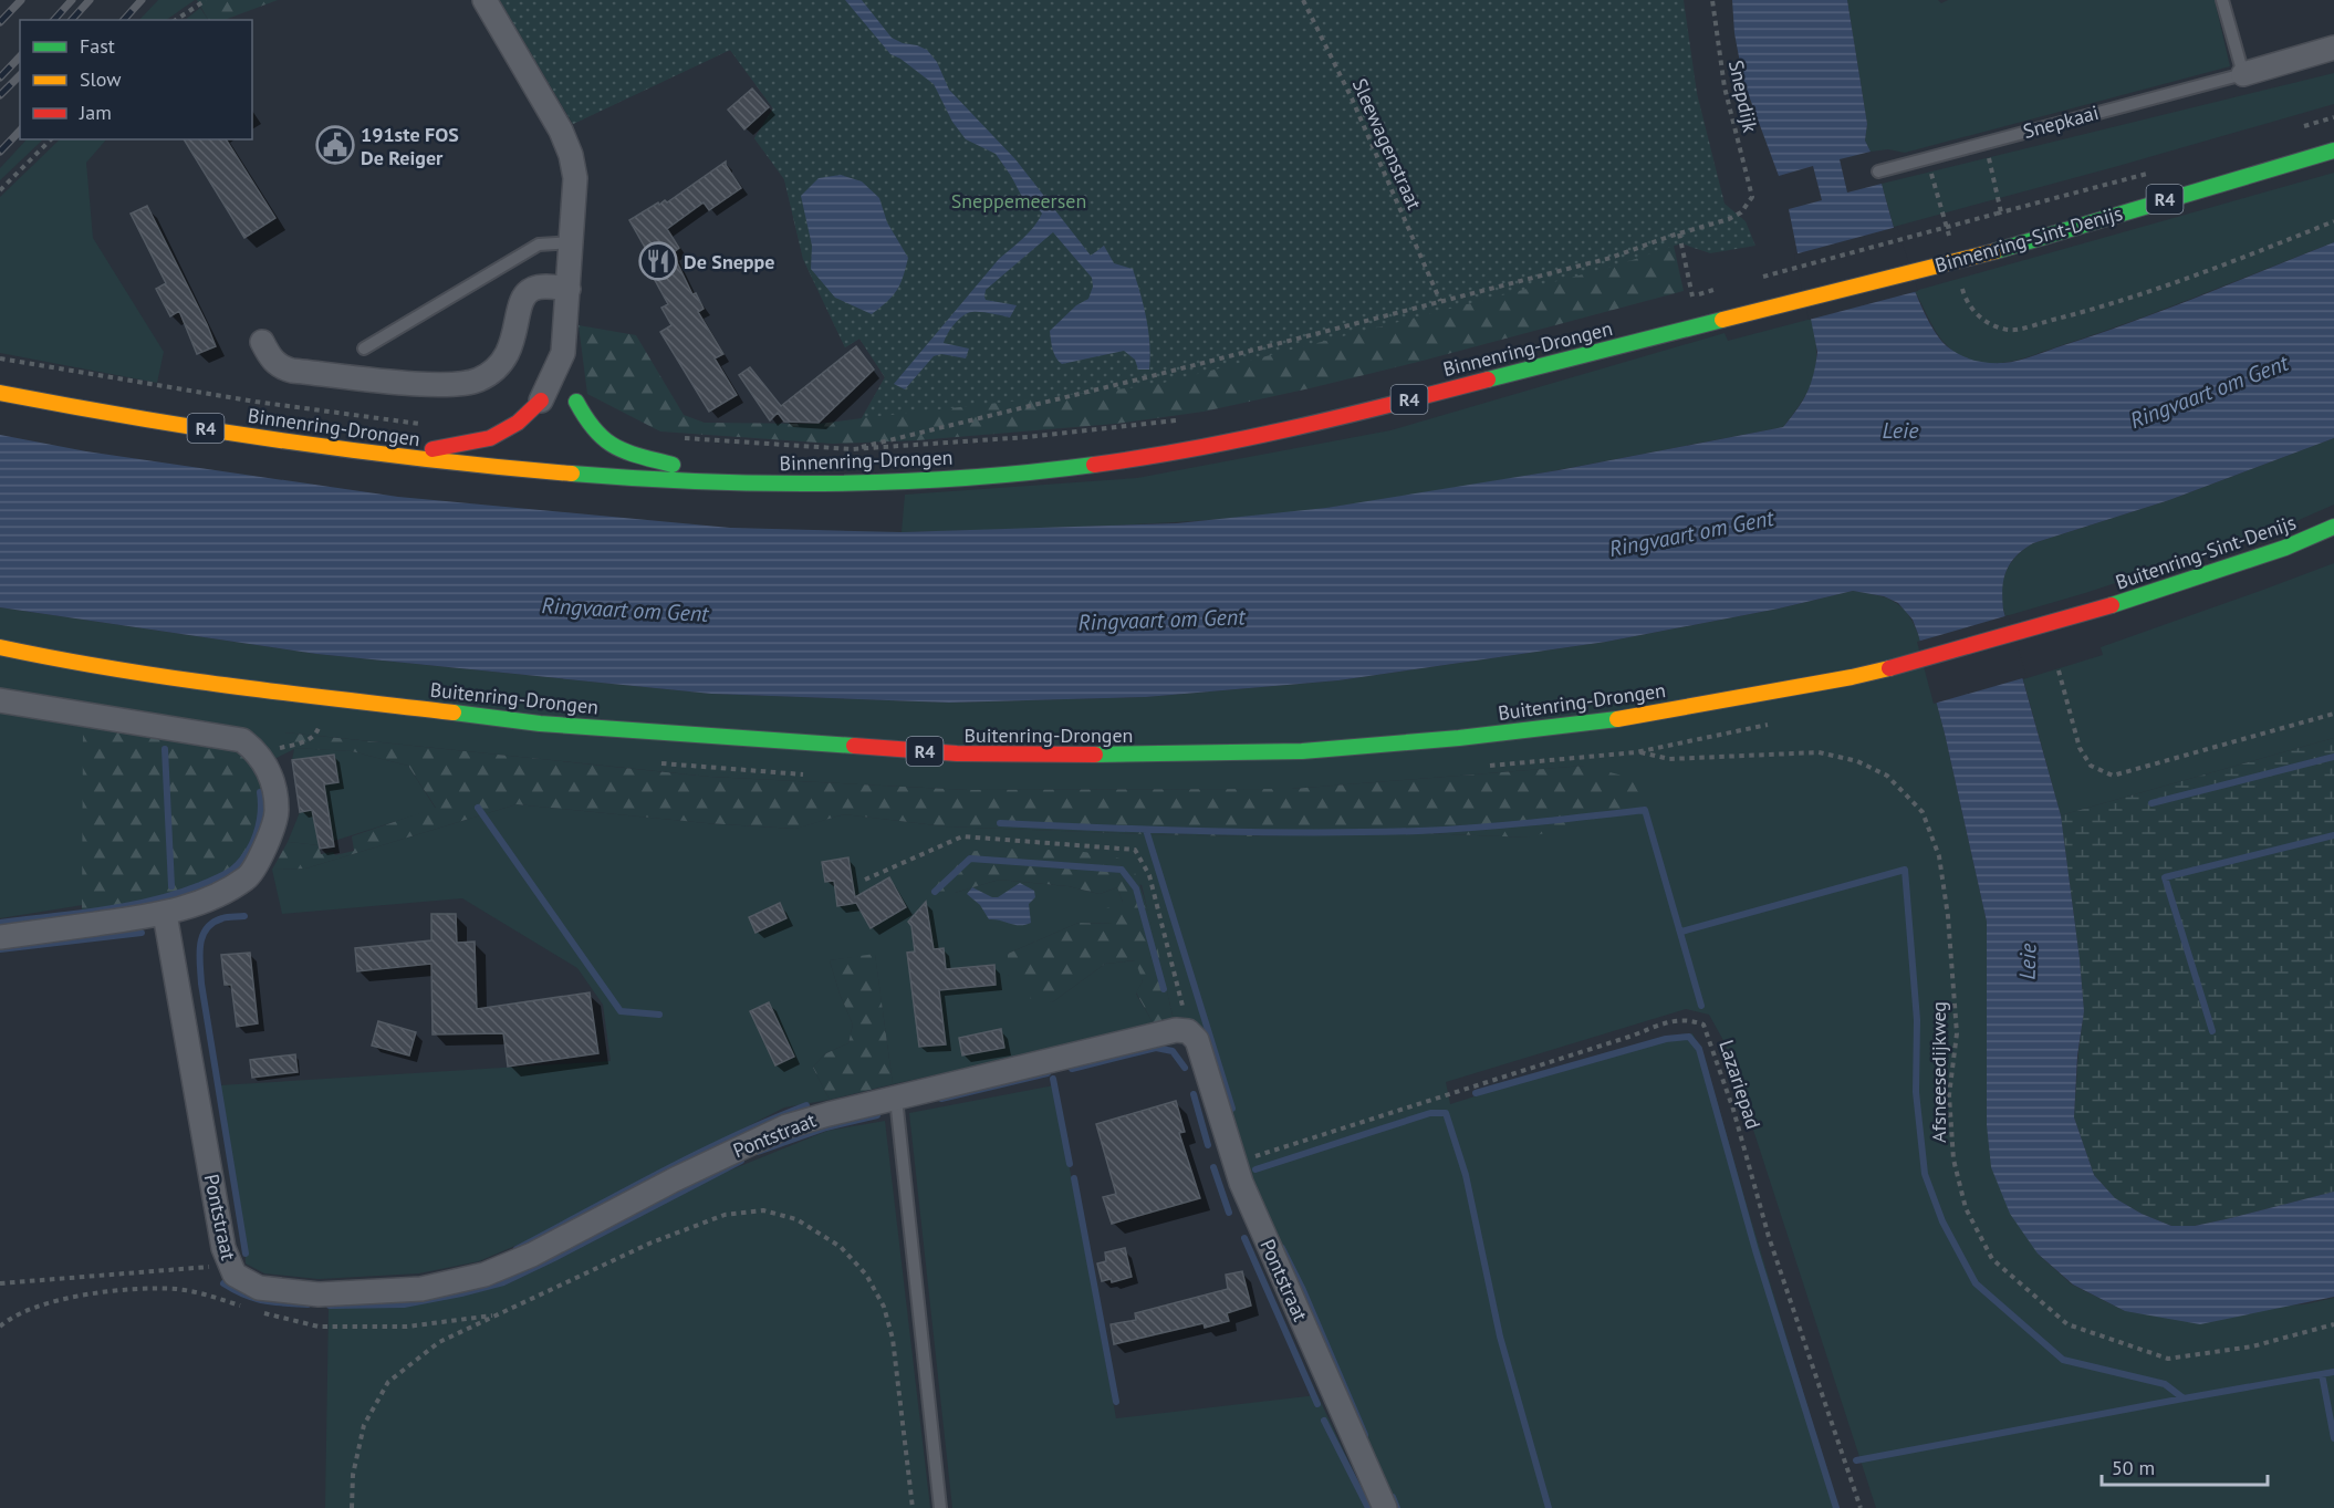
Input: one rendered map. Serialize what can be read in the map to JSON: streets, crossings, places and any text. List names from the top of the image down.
{
  "streets": {
    "highway": [
      "R4",
      "Binnenring-Sint-Denijs",
      "Binnenring-Drongen",
      "Buitenring-Sint-Denijs",
      "Buitenring-Drongen"
    ],
    "street": ["Snepkaai", "Pontstraat"],
    "path": [
      "Snepdijk",
      "Sleewagenstraat",
      "Afsneesedijkweg",
      "Lazariepad"
    ]
  },
  "crossings": [
    ["Binnenring-Sint-Denijs", "Binnenring-Drongen"],
    ["Buitenring-Sint-Denijs", "Buitenring-Drongen"],
    ["Lazariepad", "Pontstraat"]
  ],
  "water": ["Ringvaart om Gent", "Leie"],
  "parks": ["Sneppemeersen"],
  "places": {
    "public building": ["191ste FOS De Reiger"],
    "restaurant": ["De Sneppe"]
  },
  "legend": ["Fast", "Slow", "Jam"],
  "scale_bar": "50 m"
}
